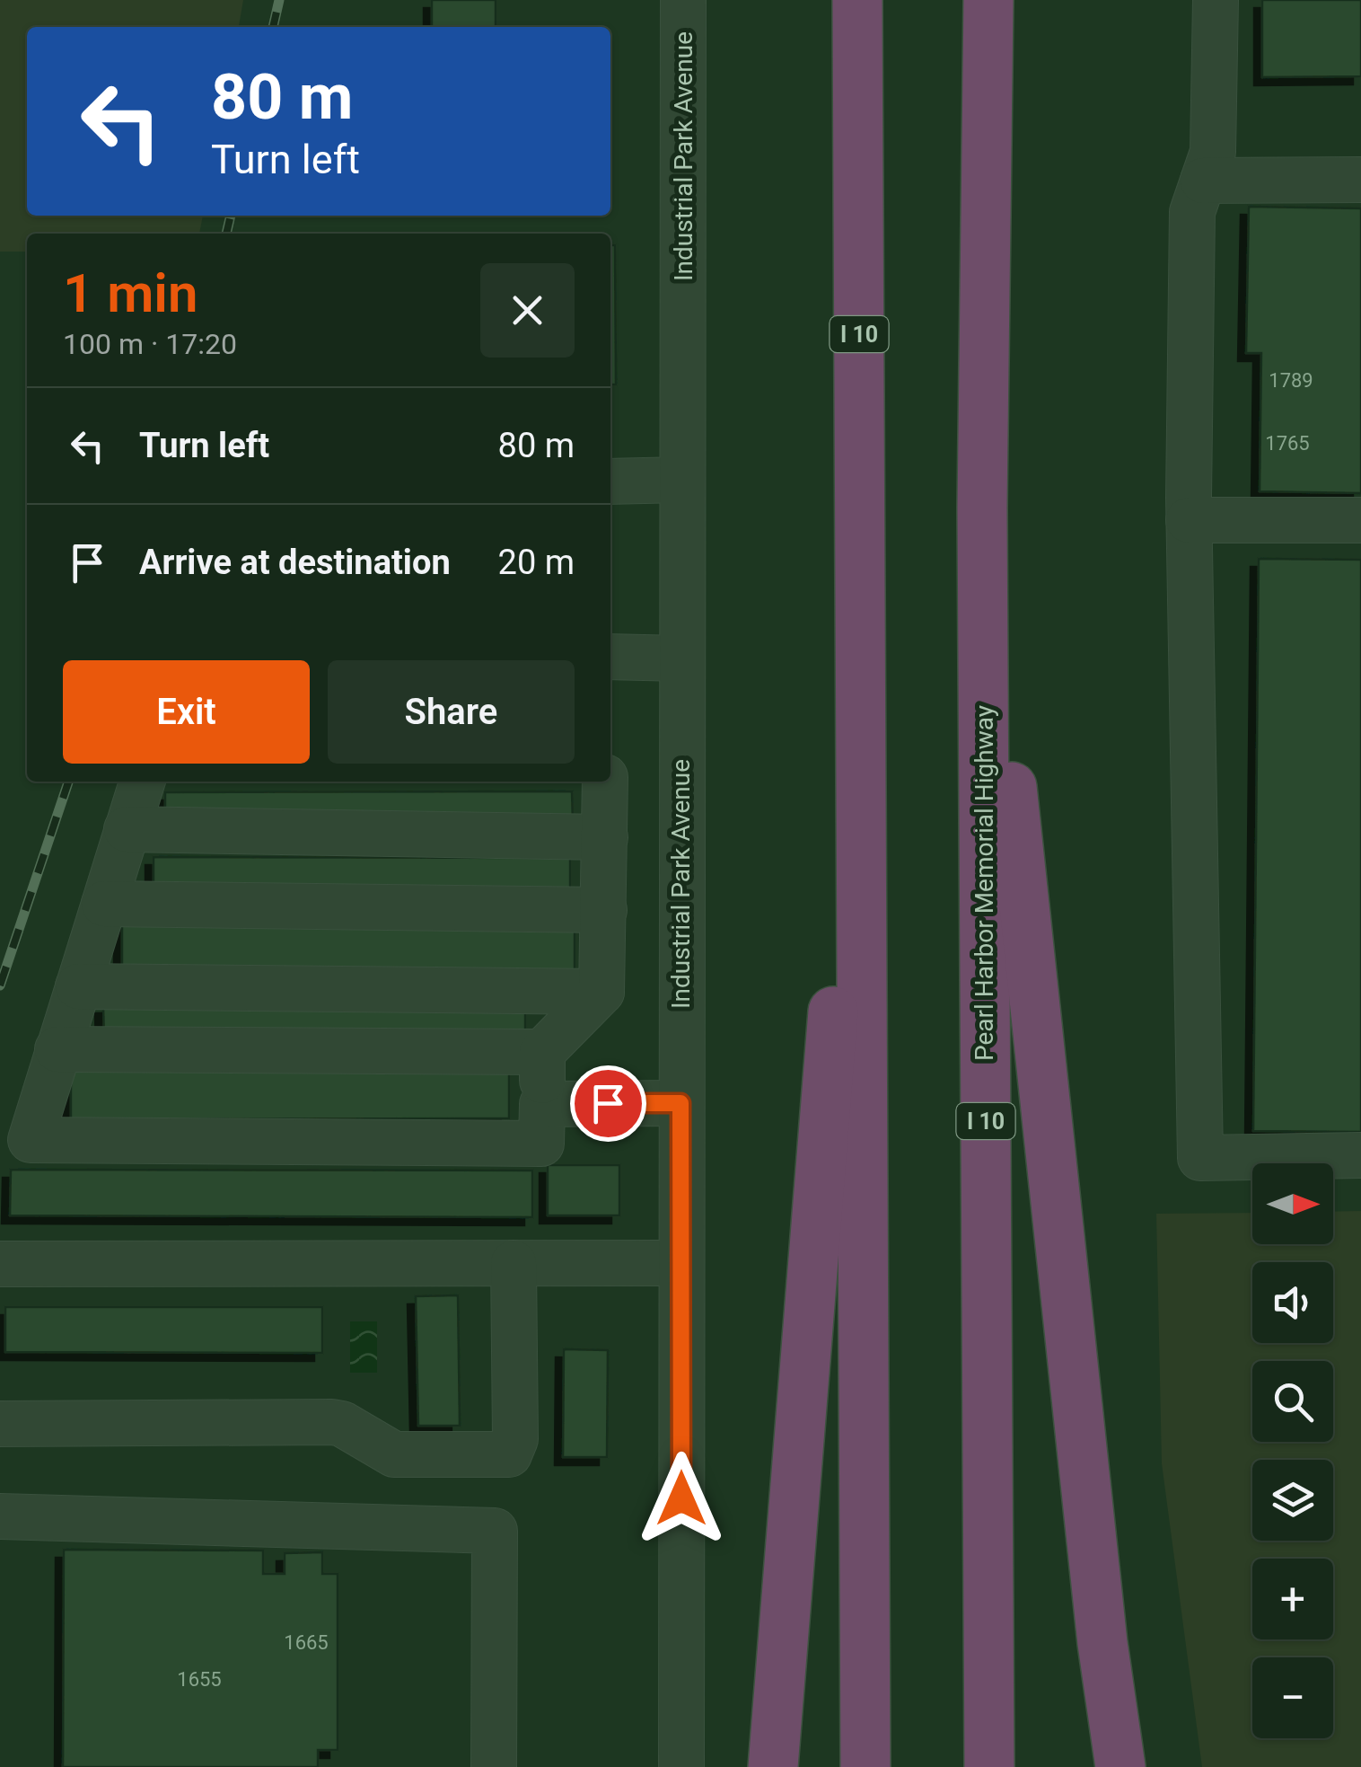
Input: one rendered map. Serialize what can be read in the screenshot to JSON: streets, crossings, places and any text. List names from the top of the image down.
{
  "streets": {
    "highway": ["I 10", "Pearl Harbor Memorial Highway"],
    "street": ["Industrial Park Avenue"]
  },
  "house_numbers": [
    "1789",
    "1765",
    "1665",
    "1655"
  ],
  "north": "right",
  "page": {
    "turn": ["80 m", "Turn left"],
    "heading": ["1 min", "100 m · 17:20"],
    "list": [
      {
        "name": "Turn left",
        "value": "80 m"
      },
      {
        "name": "Arrive at destination",
        "value": "20 m"
      }
    ],
    "buttons": ["Exit", "Share"],
    "map_buttons": ["+", "−"]
  }
}
